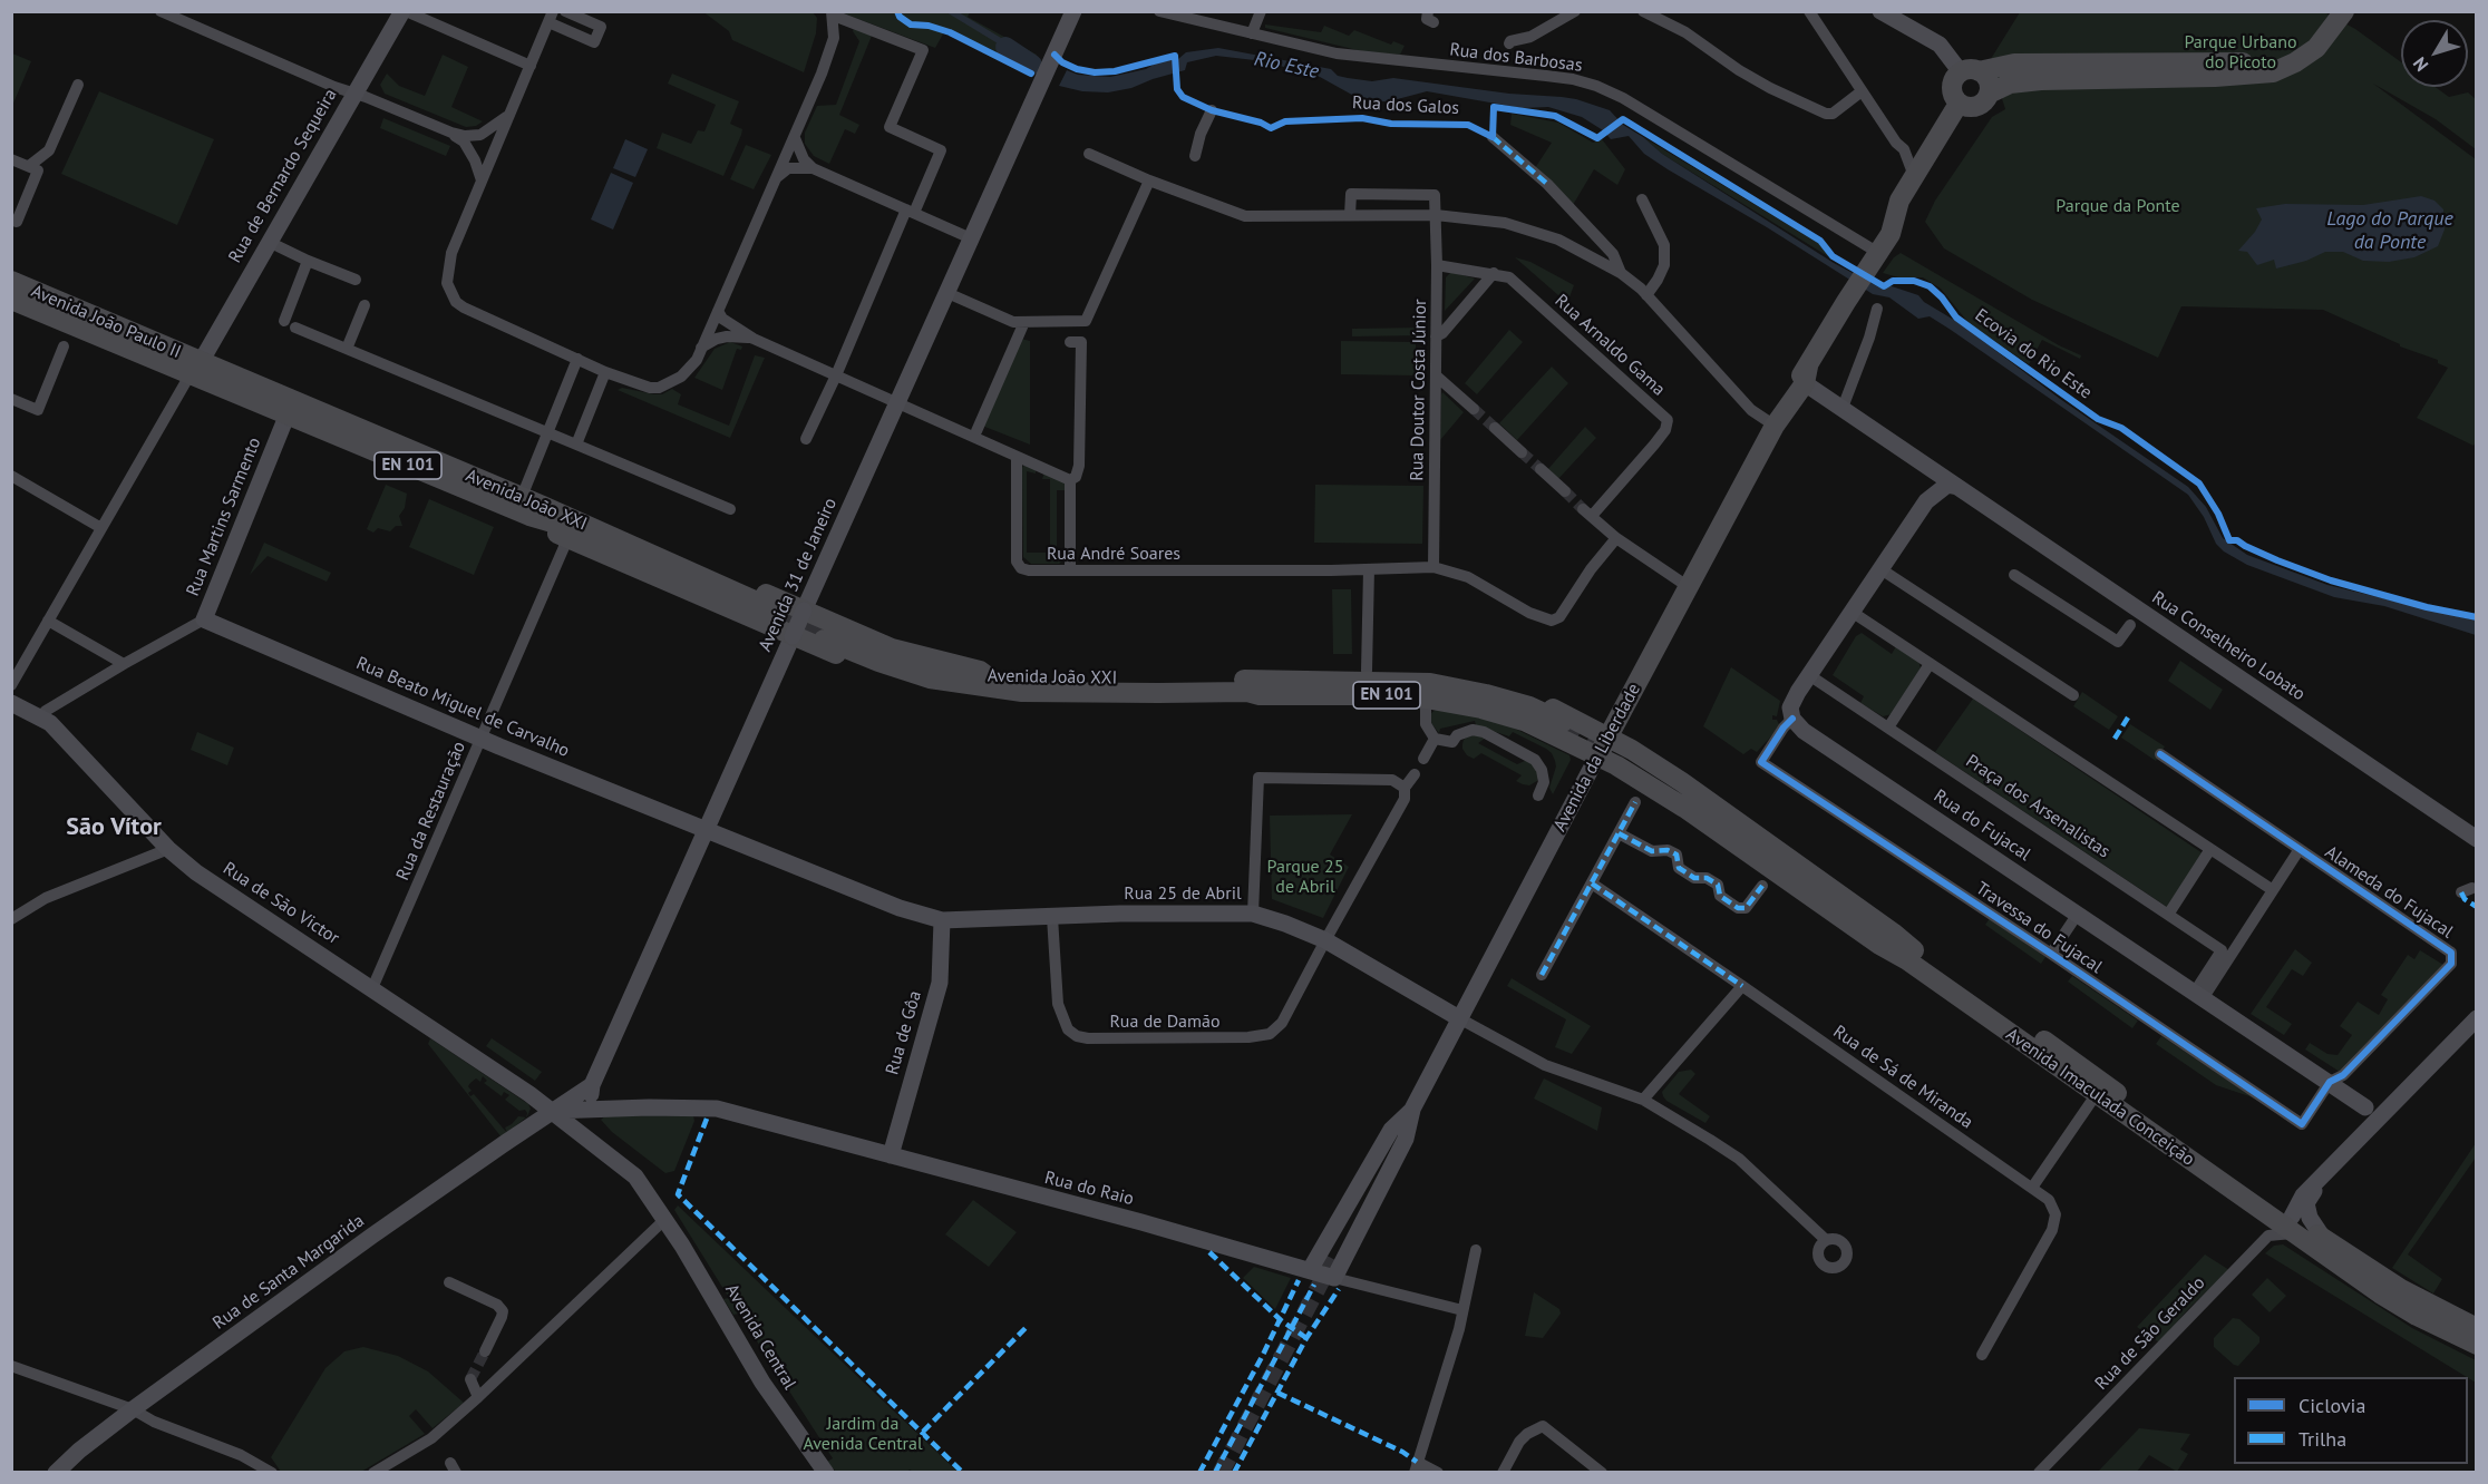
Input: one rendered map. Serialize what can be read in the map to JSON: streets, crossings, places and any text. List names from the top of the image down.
{
  "streets": {
    "main road": [
      "Rua de Bernardo Sequeira",
      "Avenida João Paulo II",
      "EN 101",
      "Avenida João XXI",
      "Rua Martins Sarmento",
      "Avenida 31 de Janeiro",
      "Rua Conselheiro Lobato",
      "Rua Beato Miguel de Carvalho",
      "Avenida da Liberdade",
      "Rua do Fujacal",
      "Rua 25 de Abril",
      "Rua de São Victor",
      "Rua de Gôa",
      "Avenida Imaculada Conceição",
      "Rua do Raio",
      "Rua de Santa Margarida",
      "Avenida Central"
    ],
    "street": [
      "Rua dos Barbosas",
      "Rua Arnaldo Gama",
      "Rua Doutor Costa Júnior",
      "Rua André Soares",
      "Praça dos Arsenalistas",
      "Rua da Restauração",
      "Alameda do Fujacal",
      "Travessa do Fujacal",
      "Rua de Damão",
      "Rua de Sá de Miranda",
      "Rua de São Geraldo"
    ],
    "cycle path": ["Rua dos Galos"]
  },
  "crossings": [
    ["Rua dos Barbosas", "Avenida da Liberdade"],
    ["Rua de Bernardo Sequeira", "Avenida João Paulo II"],
    ["Rua de Bernardo Sequeira", "Avenida João XXI"],
    ["Avenida João Paulo II", "Avenida João XXI"],
    ["Rua Doutor Costa Júnior", "Rua André Soares"],
    ["Avenida João XXI", "Rua Martins Sarmento"],
    ["Avenida João XXI", "Avenida da Liberdade"],
    ["Avenida João XXI", "Rua da Restauração"],
    ["Avenida João XXI", "Avenida Imaculada Conceição"],
    ["Rua Martins Sarmento", "Rua Beato Miguel de Carvalho"],
    ["Rua Martins Sarmento", "Rua de São Victor"],
    ["Avenida 31 de Janeiro", "Rua Beato Miguel de Carvalho"],
    ["Avenida 31 de Janeiro", "Rua 25 de Abril"],
    ["Avenida 31 de Janeiro", "Rua de São Victor"],
    ["Avenida 31 de Janeiro", "Rua do Raio"],
    ["Avenida 31 de Janeiro", "Rua de Santa Margarida"],
    ["Avenida 31 de Janeiro", "Avenida Central"],
    ["Rua Beato Miguel de Carvalho", "Rua da Restauração"],
    ["Rua Beato Miguel de Carvalho", "Rua 25 de Abril"],
    ["Avenida da Liberdade", "Rua 25 de Abril"],
    ["Avenida da Liberdade", "Avenida Imaculada Conceição"],
    ["Avenida da Liberdade", "Rua do Raio"],
    ["Praça dos Arsenalistas", "Rua do Fujacal"],
    ["Rua da Restauração", "Rua de São Victor"],
    ["Rua do Fujacal", "Alameda do Fujacal"],
    ["Rua do Fujacal", "Travessa do Fujacal"],
    ["Alameda do Fujacal", "Travessa do Fujacal"],
    ["Rua 25 de Abril", "Rua de Damão"],
    ["Rua 25 de Abril", "Rua de Gôa"],
    ["Rua de São Victor", "Rua do Raio"],
    ["Rua de São Victor", "Rua de Santa Margarida"],
    ["Rua de São Victor", "Avenida Central"],
    ["Rua de Gôa", "Rua do Raio"],
    ["Avenida Imaculada Conceição", "Rua de São Geraldo"],
    ["Rua do Raio", "Rua de Santa Margarida"]
  ],
  "districts": ["São Vítor"],
  "water": ["Rio Este", "Lago do Parque da Ponte"],
  "parks": [
    "Parque Urbano do Picoto",
    "Parque da Ponte",
    "Parque 25 de Abril",
    "Jardim da Avenida Central"
  ],
  "legend": ["Ciclovia", "Trilha"],
  "north": "bottom left"
}
